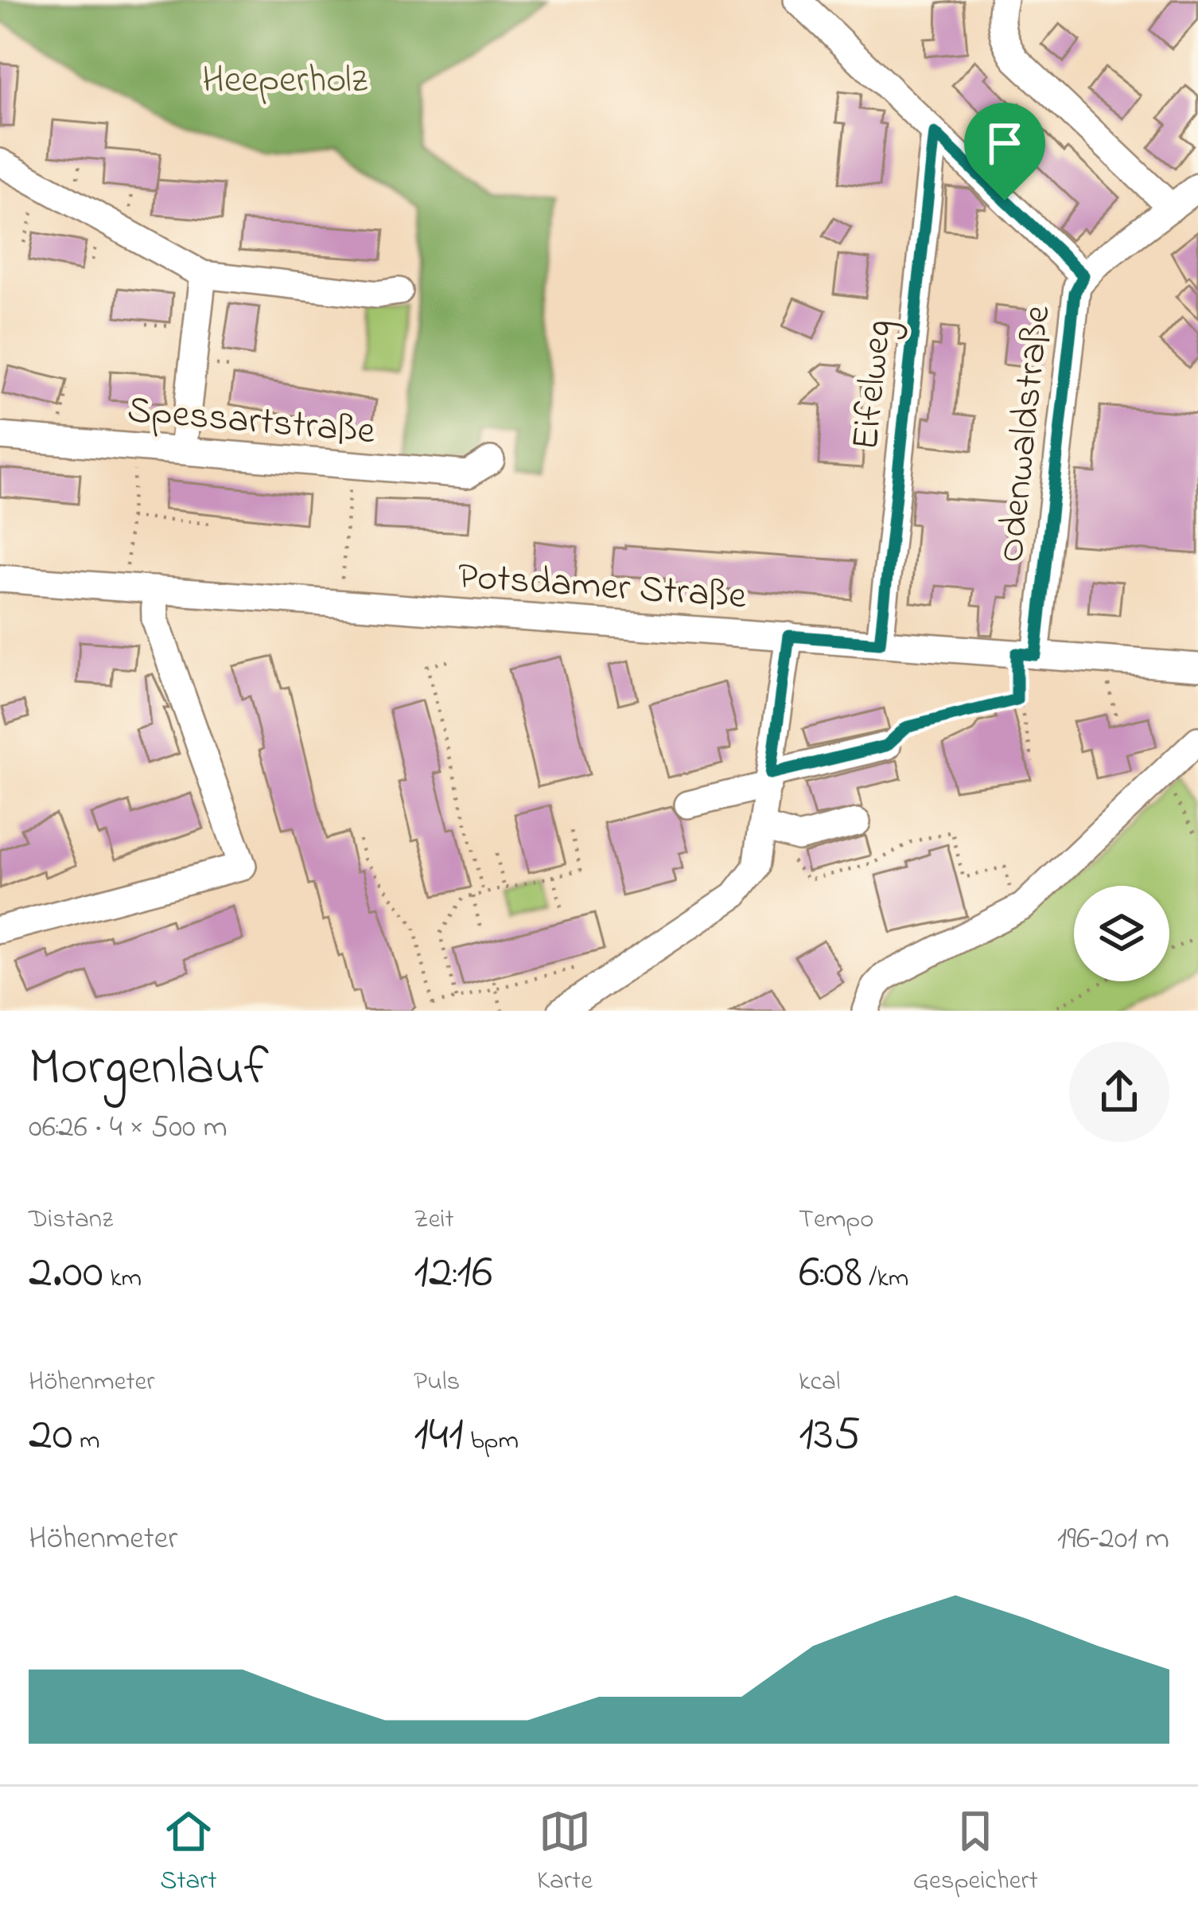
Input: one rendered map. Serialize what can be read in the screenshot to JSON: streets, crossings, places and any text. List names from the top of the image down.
{
  "streets": {
    "street": [
      "Eifelweg",
      "Spessartstraße",
      "Odenwaldstraße",
      "Potsdamer Straße"
    ]
  },
  "crossings": [
    ["Eifelweg", "Potsdamer Straße"],
    ["Odenwaldstraße", "Potsdamer Straße"]
  ],
  "parks": ["Heeperholz"],
  "page": {
    "heading": ["Morgenlauf", "06:26 · 4 × 500 m"],
    "stats": [
      ["Distanz", "2.00 km"],
      ["Zeit", "12:16"],
      ["Tempo", "6:08 /km"],
      ["Höhenmeter", "20 m"],
      ["Puls", "141 bpm"],
      ["kcal", "135"]
    ],
    "chart": ["Höhenmeter", "196–201 m"],
    "tabs": ["Start", "Karte", "Gespeichert"]
  }
}
